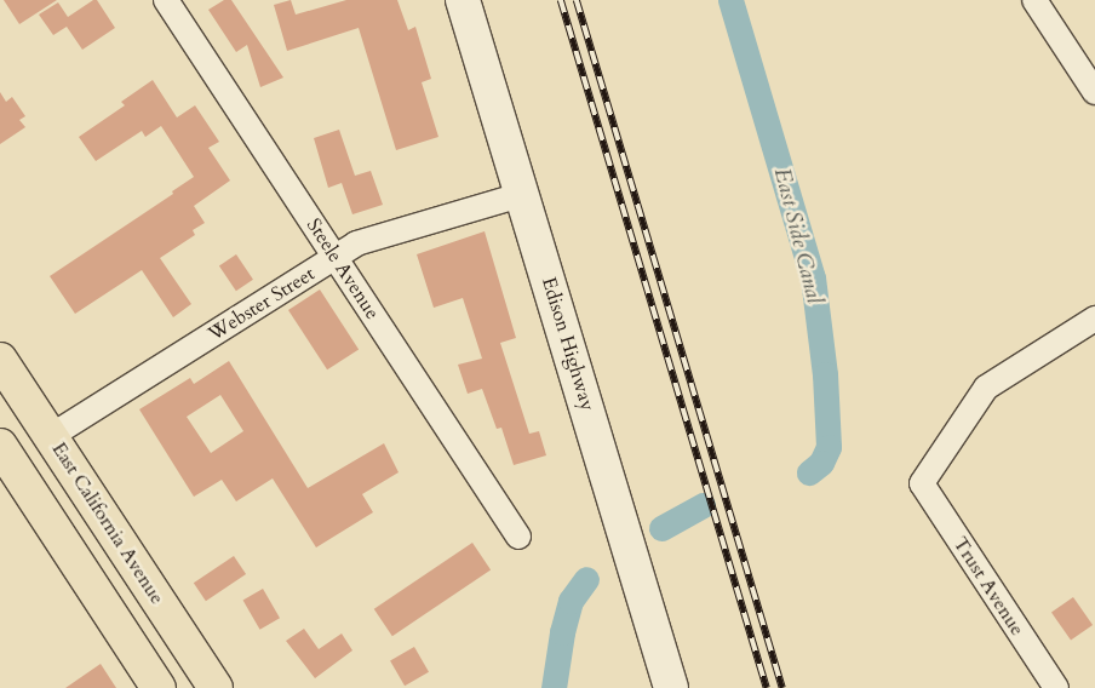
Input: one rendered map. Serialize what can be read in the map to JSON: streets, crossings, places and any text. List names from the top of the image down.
{
  "streets": {
    "main road": ["Edison Highway", "East California Avenue"],
    "street": ["Steele Avenue", "Webster Street", "Trust Avenue"]
  },
  "crossings": [
    ["Steele Avenue", "Webster Street"],
    ["Webster Street", "Edison Highway"],
    ["Webster Street", "East California Avenue"]
  ],
  "water": ["East Side Canal"]
}
